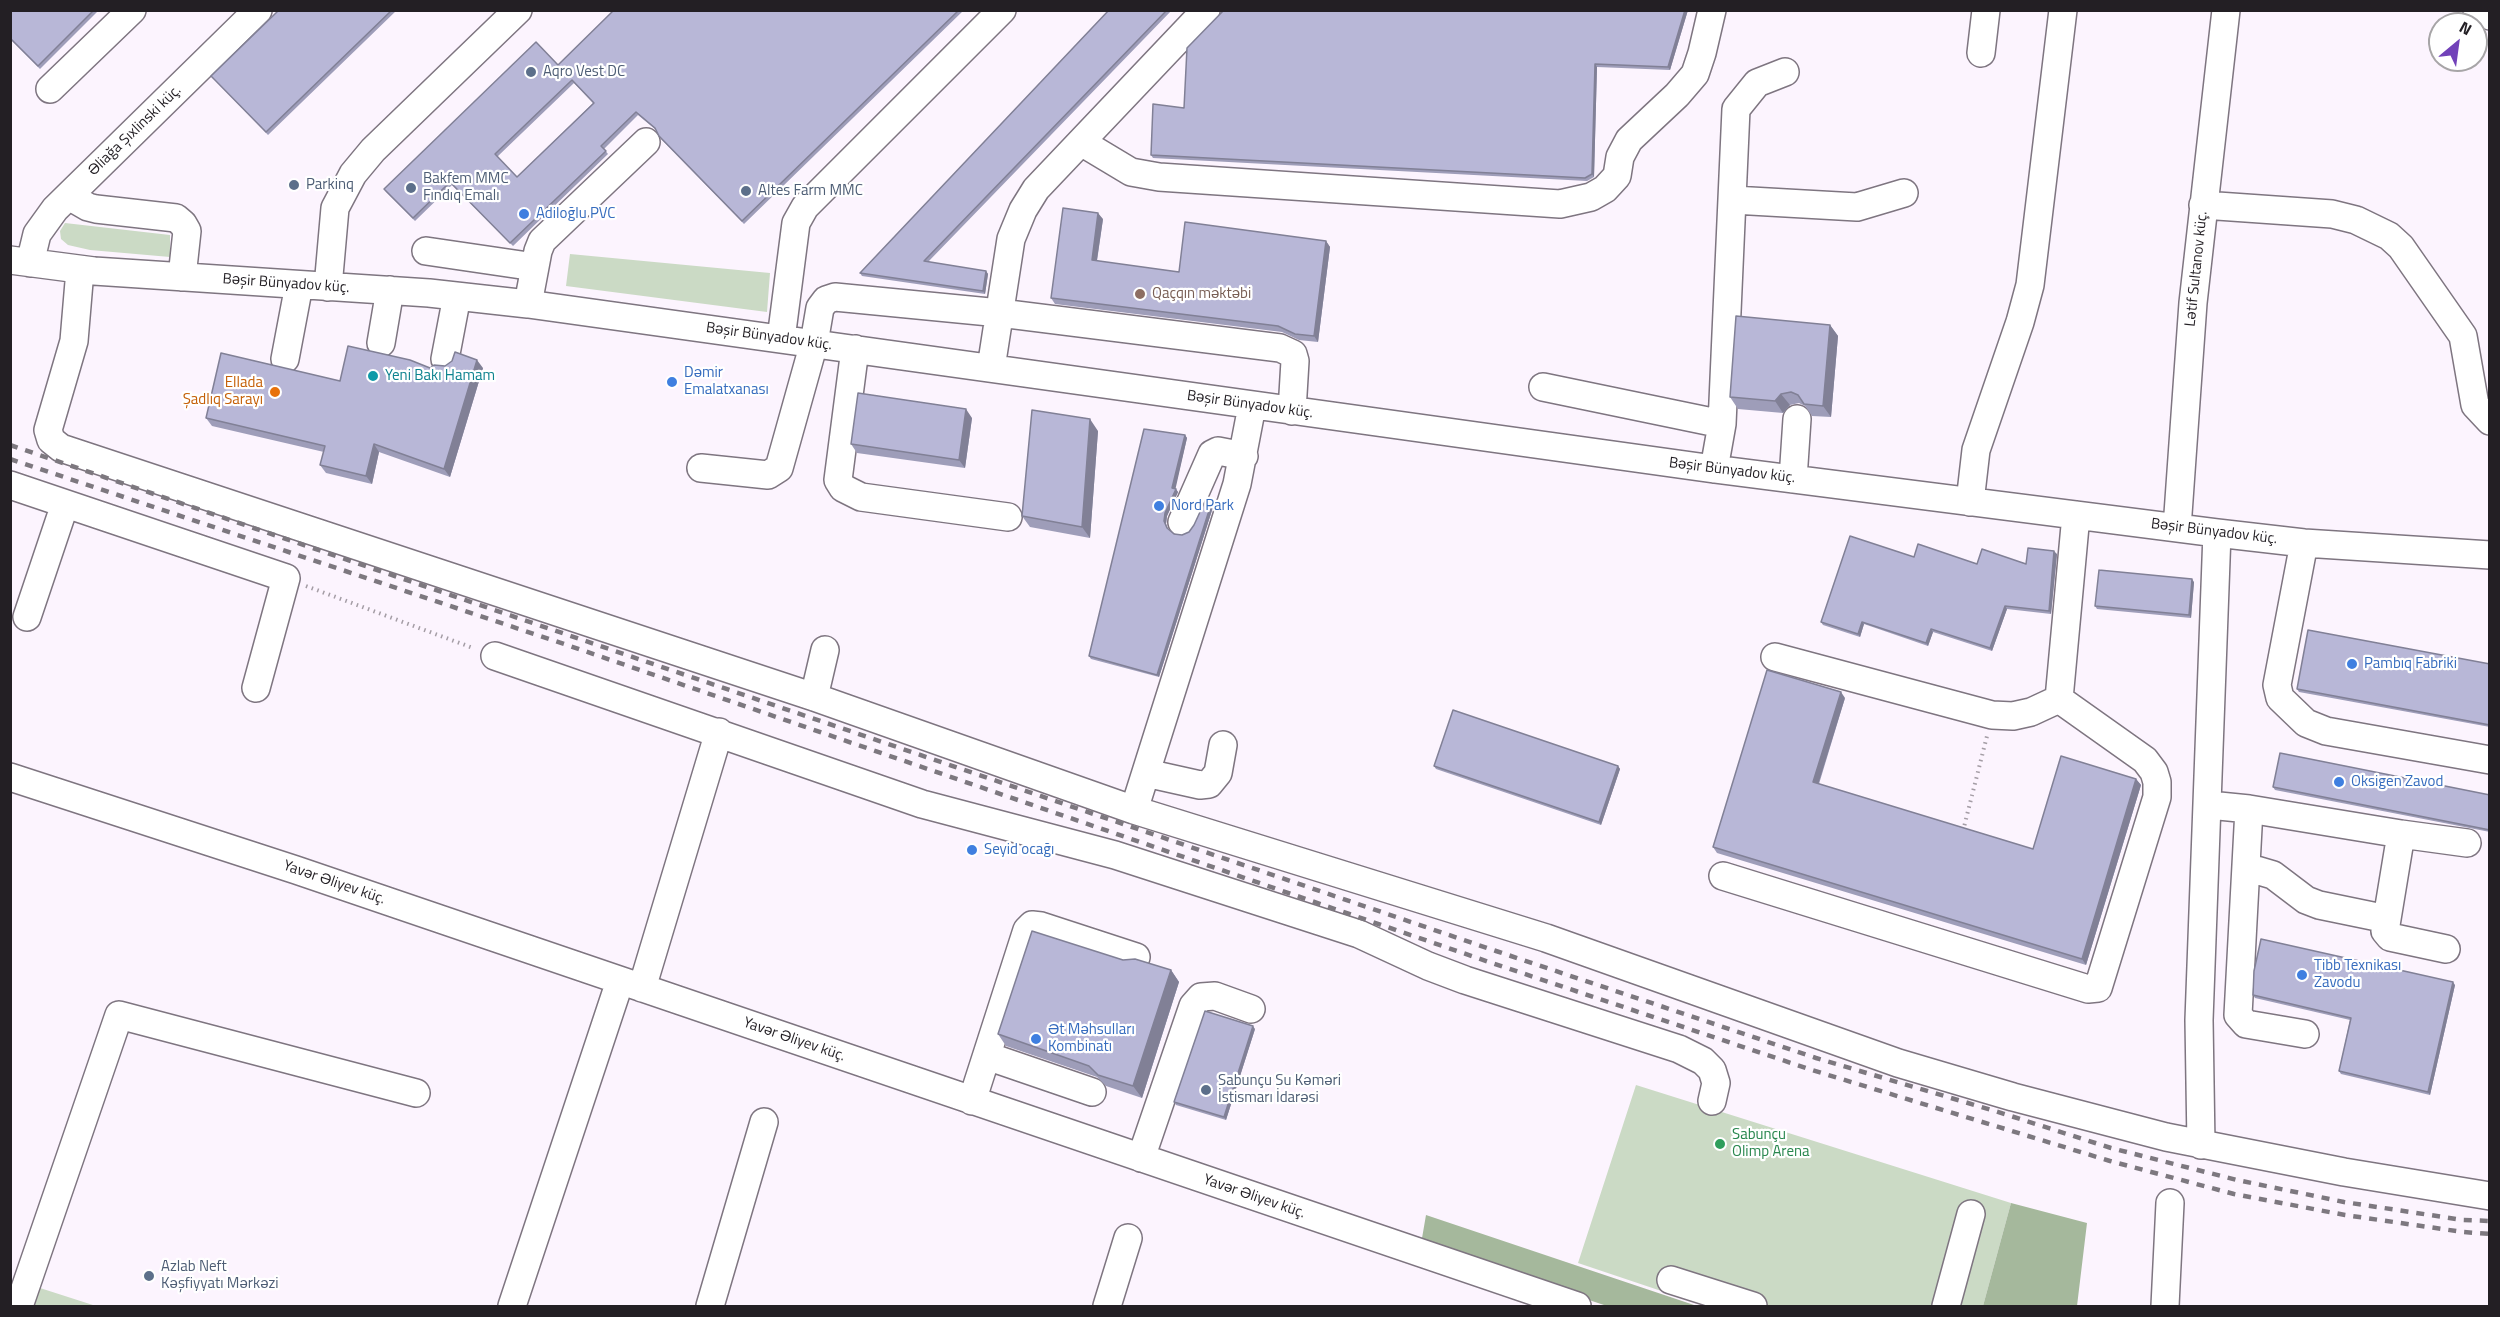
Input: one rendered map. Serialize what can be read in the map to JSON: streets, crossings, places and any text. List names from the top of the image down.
{
  "streets": {
    "street": [
      "Əliağa Şıxlinski küç.",
      "Lətif Sultanov küç.",
      "Bəşir Bünyadov küç.",
      "Yavər Əliyev küç."
    ]
  },
  "crossings": [
    ["Əliağa Şıxlinski küç.", "Bəşir Bünyadov küç."],
    ["Lətif Sultanov küç.", "Bəşir Bünyadov küç."]
  ],
  "places": [
    "Aqro Vest DC",
    "Parkinq",
    "Bakfem MMC Fındıq Emalı",
    "Altes Farm MMC",
    "Adiloğlu PVC",
    "Qaçqın məktəbi",
    "Yeni Bakı Hamam",
    "Dəmir Emalatxanası",
    "Ellada Şadlıq Sarayı",
    "Nord Park",
    "Pambıq Fabriki",
    "Oksigen Zavod",
    "Seyid ocağı",
    "Tibb Texnikası Zavodu",
    "Ət Məhsulları Kombinatı",
    "Sabunçu Su Kəməri İstismarı İdarəsi",
    "Sabunçu Olimp Arena",
    "Azlab Neft Kəşfiyyatı Mərkəzi"
  ],
  "north": "top right"
}
